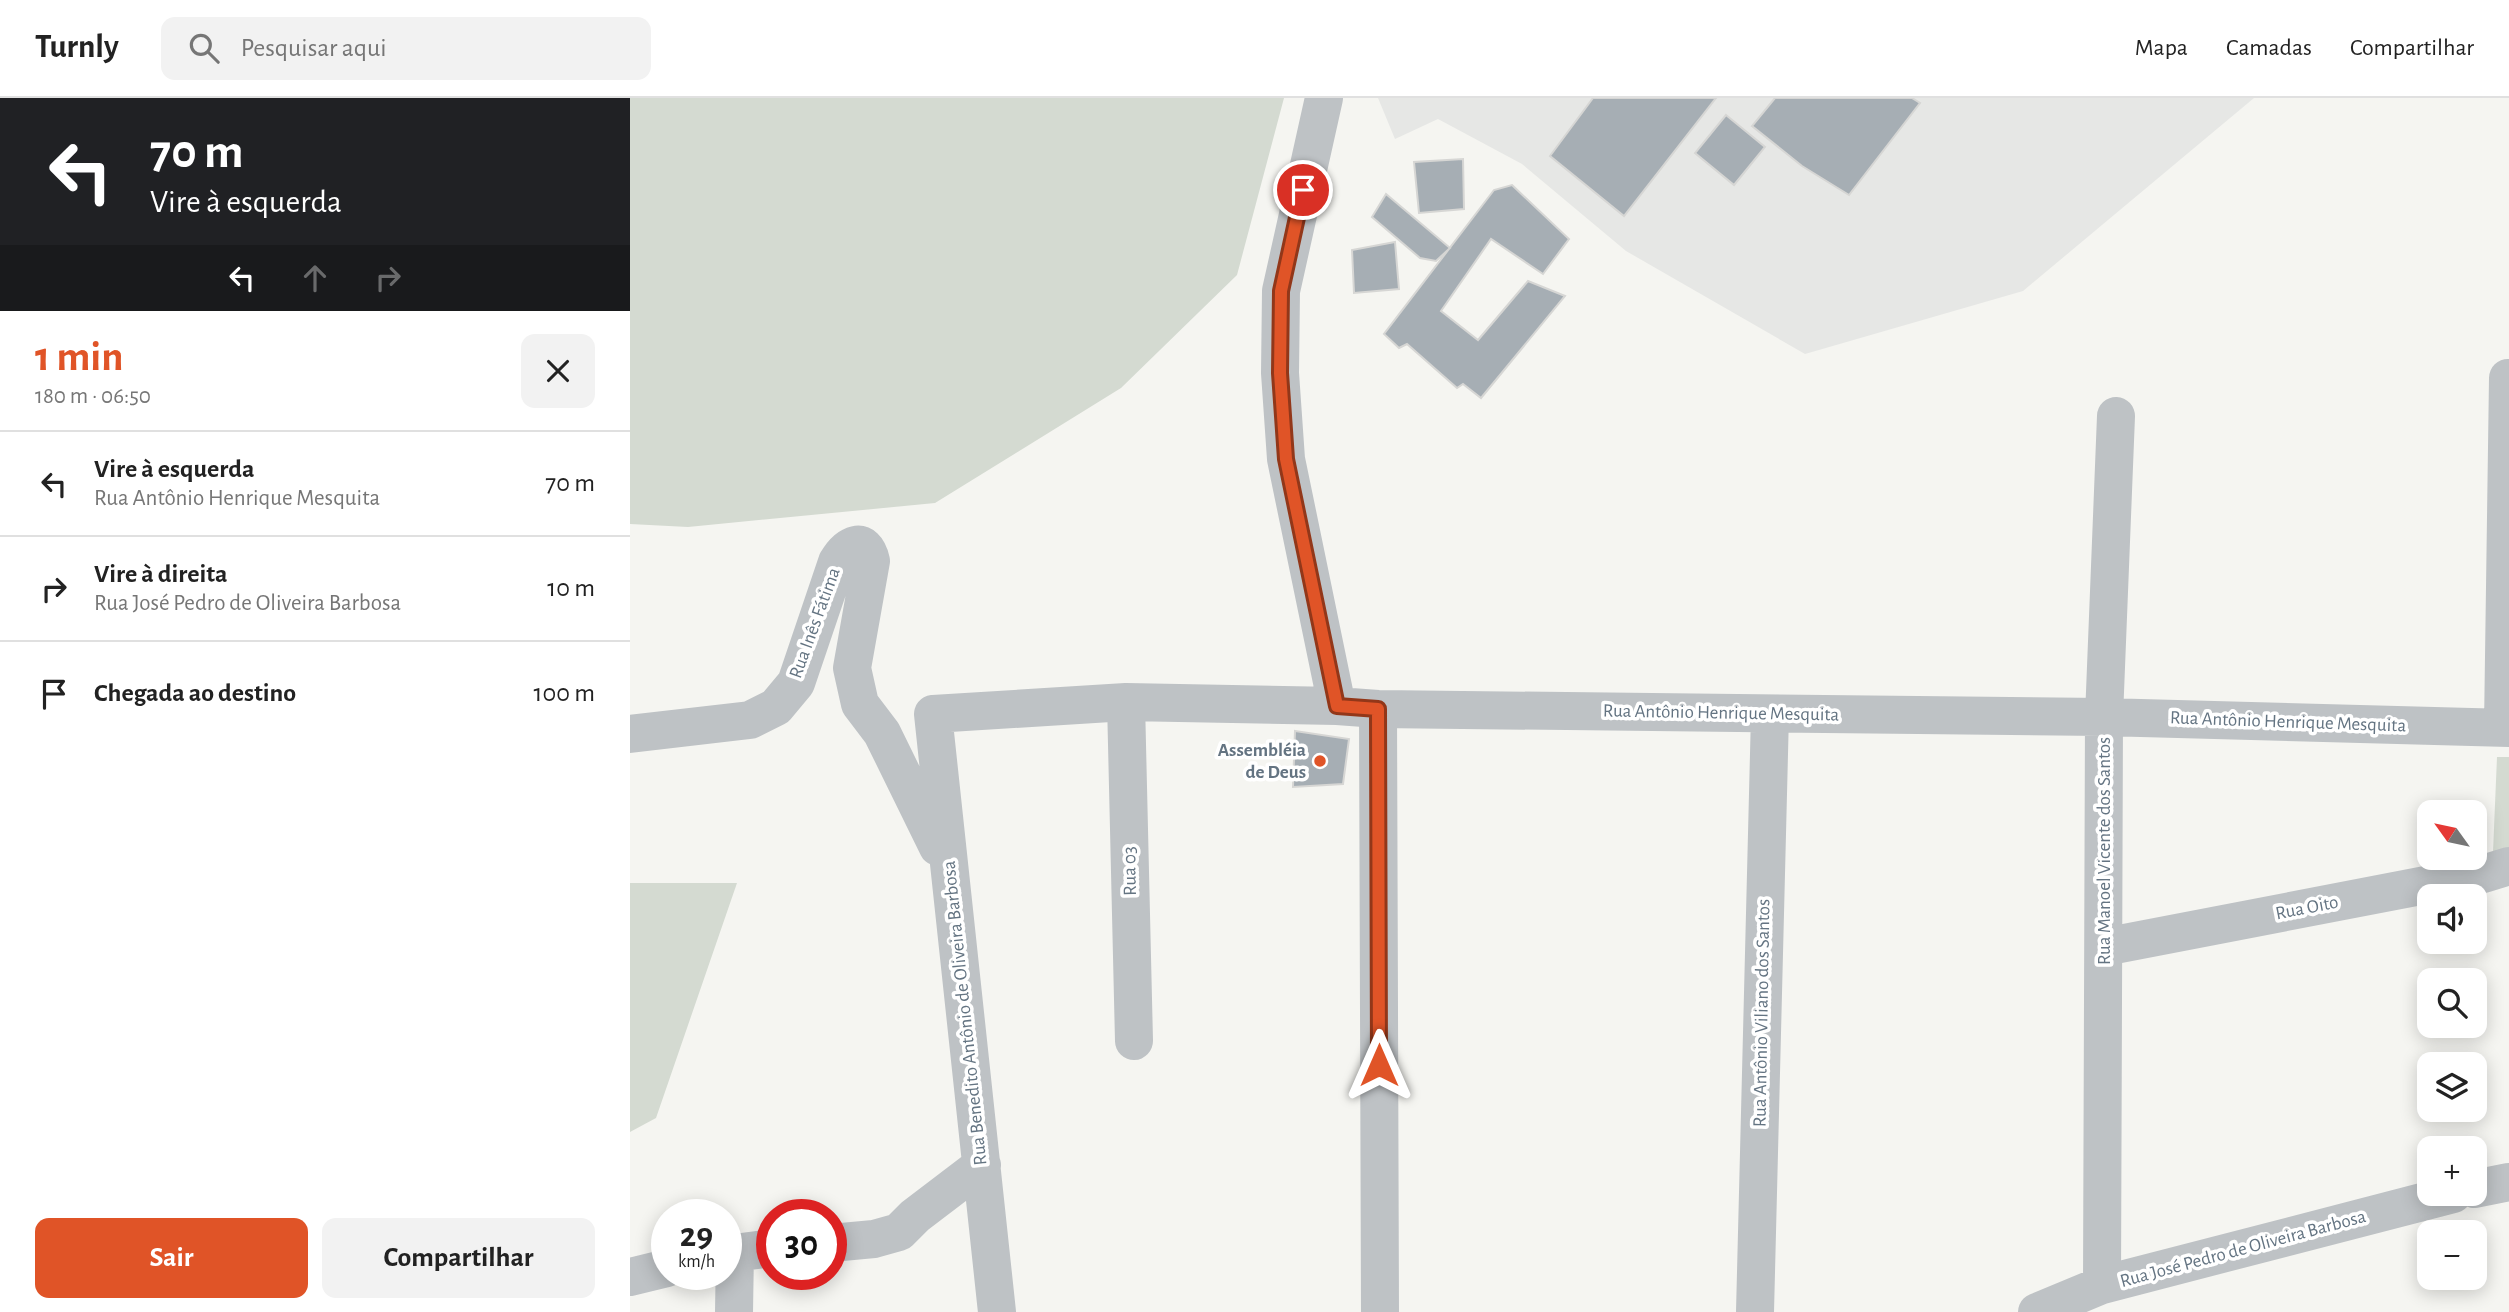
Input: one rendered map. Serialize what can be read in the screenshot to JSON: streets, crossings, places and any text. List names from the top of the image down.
{
  "streets": {
    "street": [
      "Rua Inês Fátima",
      "Rua Antônio Henrique Mesquita",
      "Rua Manoel Vicente dos Santos",
      "Rua 03",
      "Rua Oito",
      "Rua Benedito Antônio de Oliveira Barbosa",
      "Rua Antônio Viliano dos Santos",
      "Rua José Pedro de Oliveira Barbosa"
    ]
  },
  "crossings": [
    ["Rua Inês Fátima", "Rua Benedito Antônio de Oliveira Barbosa"],
    ["Rua Antônio Henrique Mesquita", "Rua Manoel Vicente dos Santos"],
    ["Rua Antônio Henrique Mesquita", "Rua 03"],
    ["Rua Antônio Henrique Mesquita", "Rua Benedito Antônio de Oliveira Barbosa"],
    ["Rua Antônio Henrique Mesquita", "Rua Antônio Viliano dos Santos"],
    ["Rua Manoel Vicente dos Santos", "Rua Oito"],
    ["Rua Manoel Vicente dos Santos", "Rua José Pedro de Oliveira Barbosa"]
  ],
  "places": ["Assembléia de Deus"],
  "north": "top left",
  "page": {
    "header": "Turnly",
    "search": "Pesquisar aqui",
    "nav": ["Mapa", "Camadas", "Compartilhar"],
    "turn": ["70 m", "Vire à esquerda"],
    "heading": ["1 min", "180 m · 06:50"],
    "list": [
      {
        "name": "Vire à esquerda",
        "note": "Rua Antônio Henrique Mesquita",
        "value": "70 m"
      },
      {
        "name": "Vire à direita",
        "note": "Rua José Pedro de Oliveira Barbosa",
        "value": "10 m"
      },
      {
        "name": "Chegada ao destino",
        "value": "100 m"
      }
    ],
    "map_buttons": ["+", "−"],
    "speed": "29 km/h",
    "limit": "30",
    "buttons": ["Sair", "Compartilhar"]
  }
}
